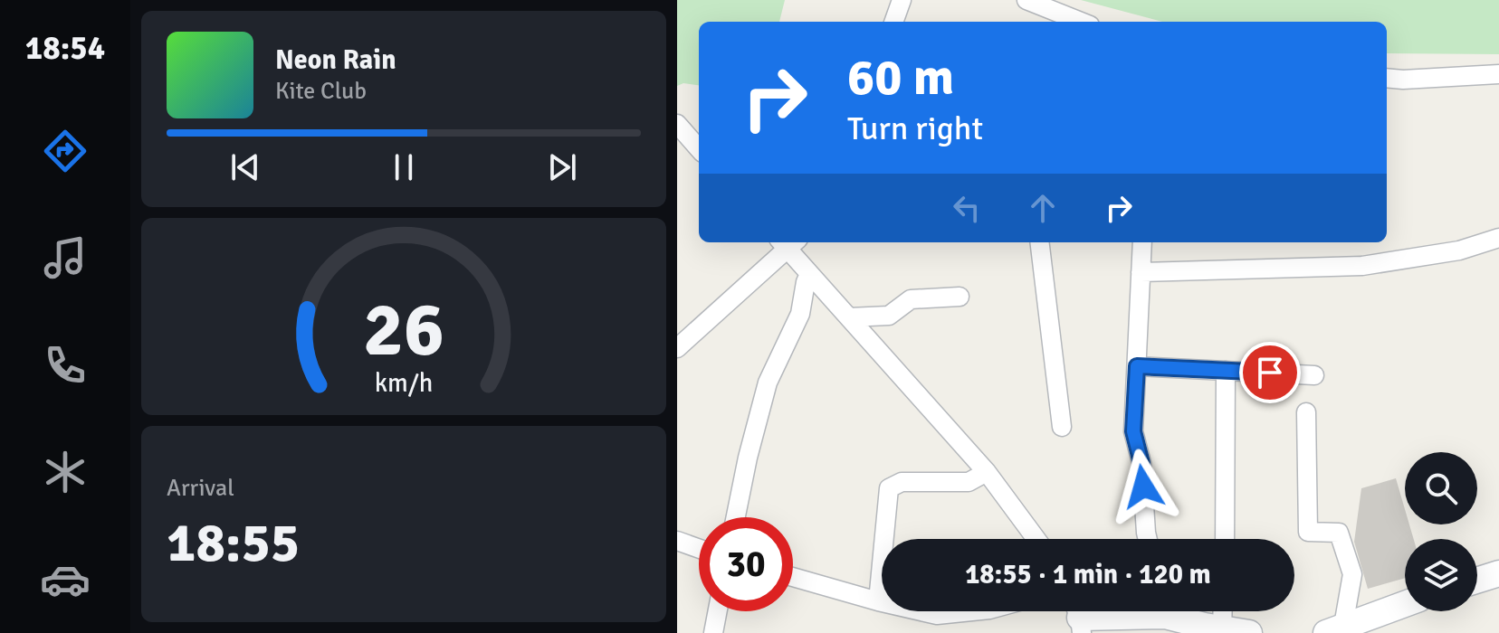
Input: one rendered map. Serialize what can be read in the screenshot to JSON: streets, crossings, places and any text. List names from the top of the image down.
{
  "page": {
    "tabs": "18:54",
    "turn": ["60 m", "Turn right"],
    "song": ["Neon Rain", "Kite Club"],
    "tile": ["Arrival", "18:55"],
    "limit": "30",
    "trip": "18:55 · 1 min · 120 m",
    "gauge": ["26", "km/h"]
  }
}
